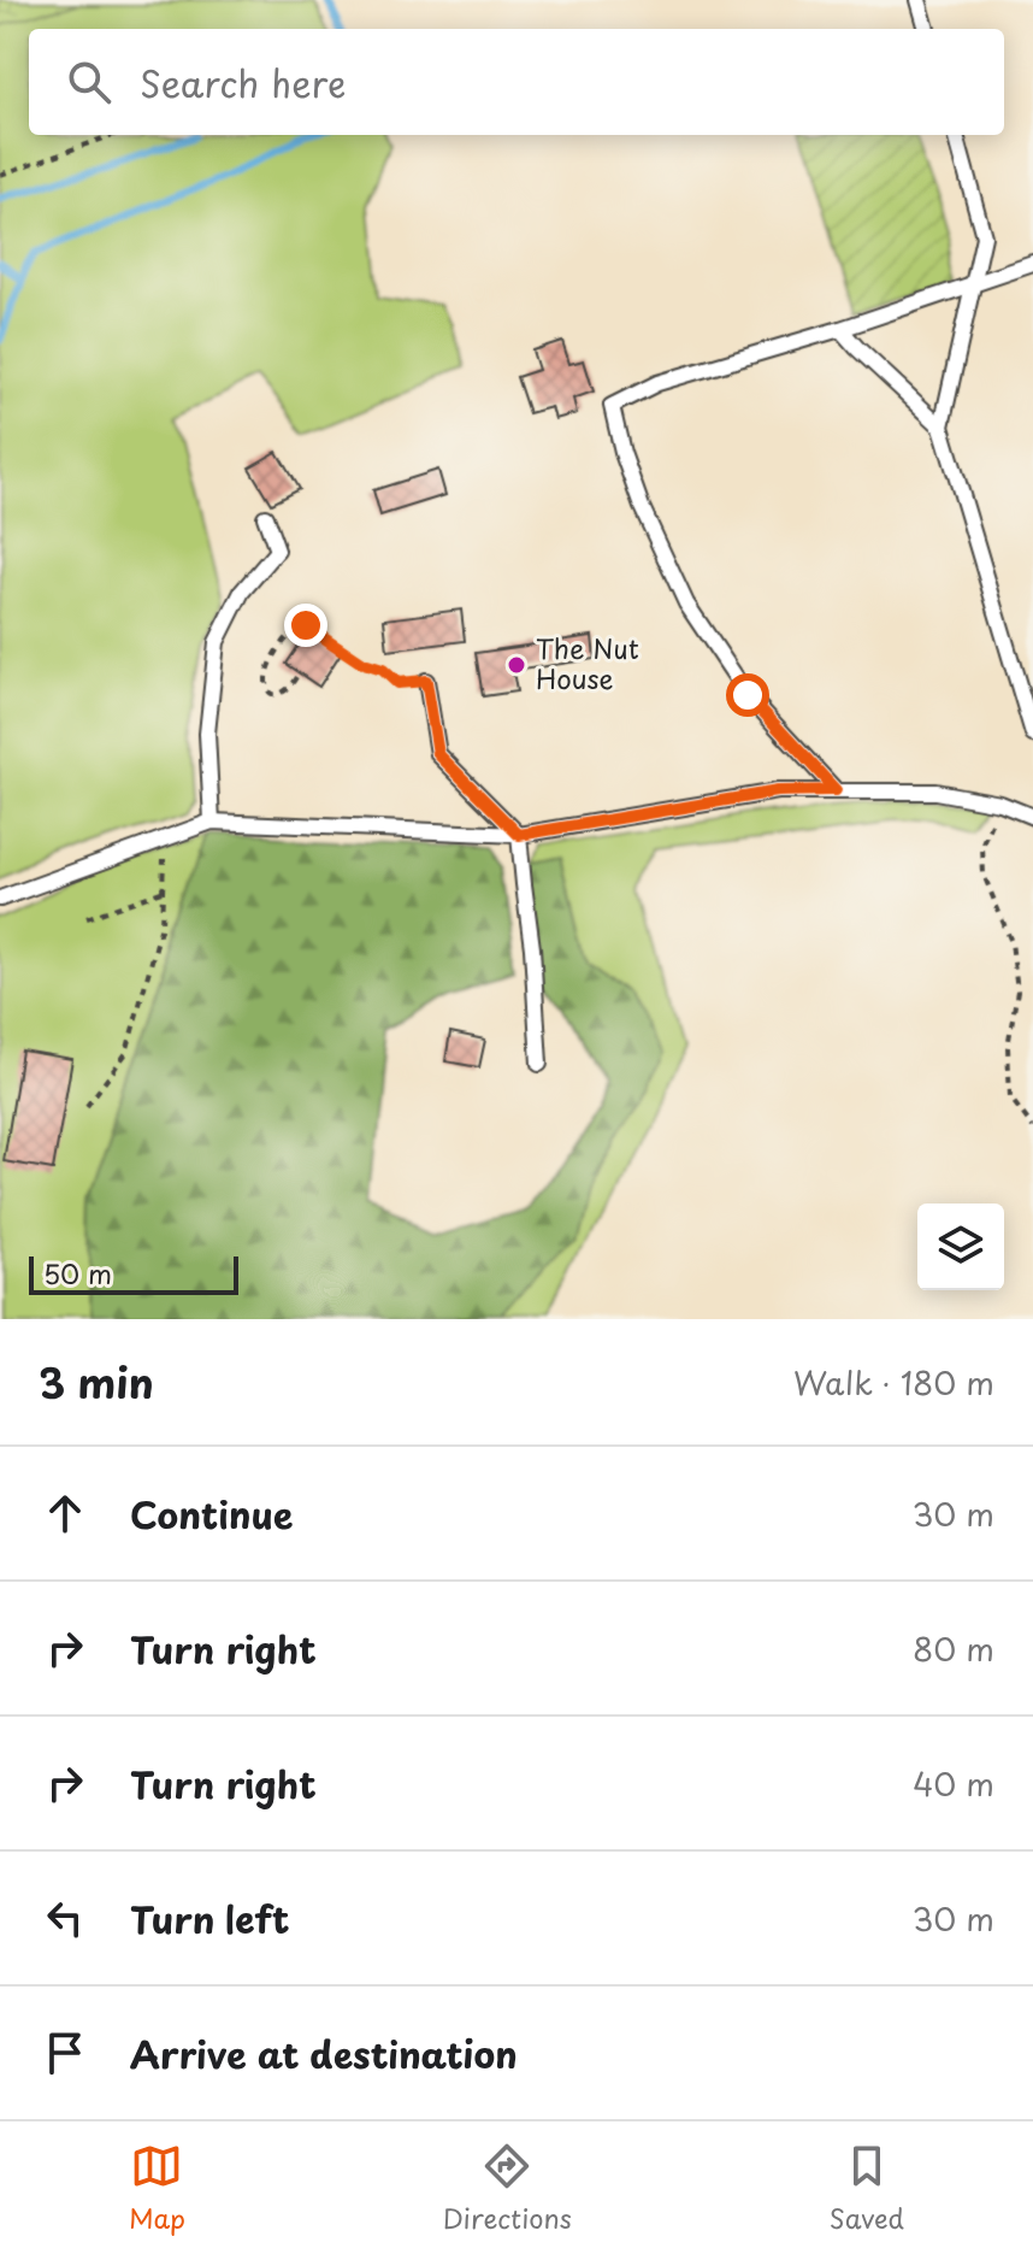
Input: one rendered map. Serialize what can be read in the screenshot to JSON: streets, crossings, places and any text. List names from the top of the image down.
{
  "places": ["The Nut House"],
  "scale_bar": "50 m",
  "page": {
    "search": "Search here",
    "scale": "50 m",
    "heading": ["3 min", "Walk · 180 m"],
    "list": [
      ["Continue", "30 m"],
      ["Turn right", "80 m"],
      ["Turn right", "40 m"],
      ["Turn left", "30 m"],
      "Arrive at destination"
    ],
    "nav": ["Map", "Directions", "Saved"]
  }
}
